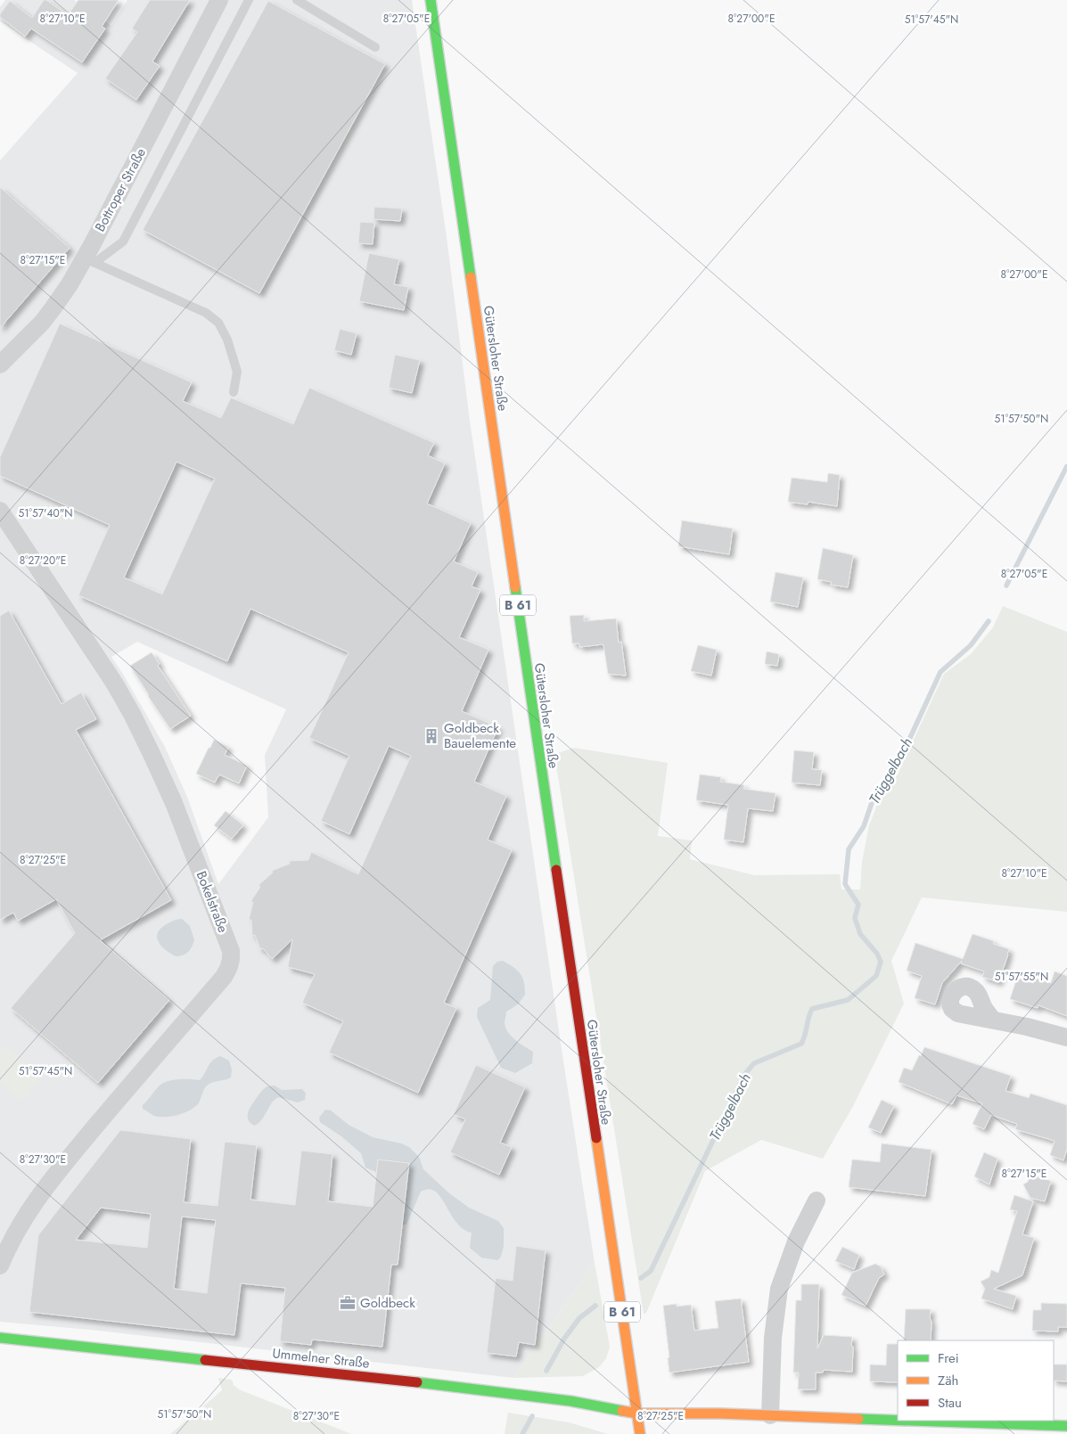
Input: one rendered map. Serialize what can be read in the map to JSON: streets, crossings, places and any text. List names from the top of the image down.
{
  "streets": {
    "main road": ["Gütersloher Straße", "B 61", "Ummelner Straße"],
    "street": ["Bottroper Straße", "Bokelstraße"]
  },
  "crossings": [
    ["Gütersloher Straße", "Ummelner Straße"]
  ],
  "water": ["Trüggelbach"],
  "places": {
    "building": ["Goldbeck Bauelemente"],
    "office": ["Goldbeck"]
  },
  "legend": ["Frei", "Zäh", "Stau"],
  "coordinates": [
    "8°27'10\"E",
    "8°27'05\"E",
    "8°27'00\"E",
    "51°57'45\"N",
    "8°27'15\"E",
    "51°57'50\"N",
    "51°57'40\"N",
    "8°27'20\"E",
    "8°27'25\"E",
    "51°57'55\"N",
    "8°27'30\"E"
  ]
}
